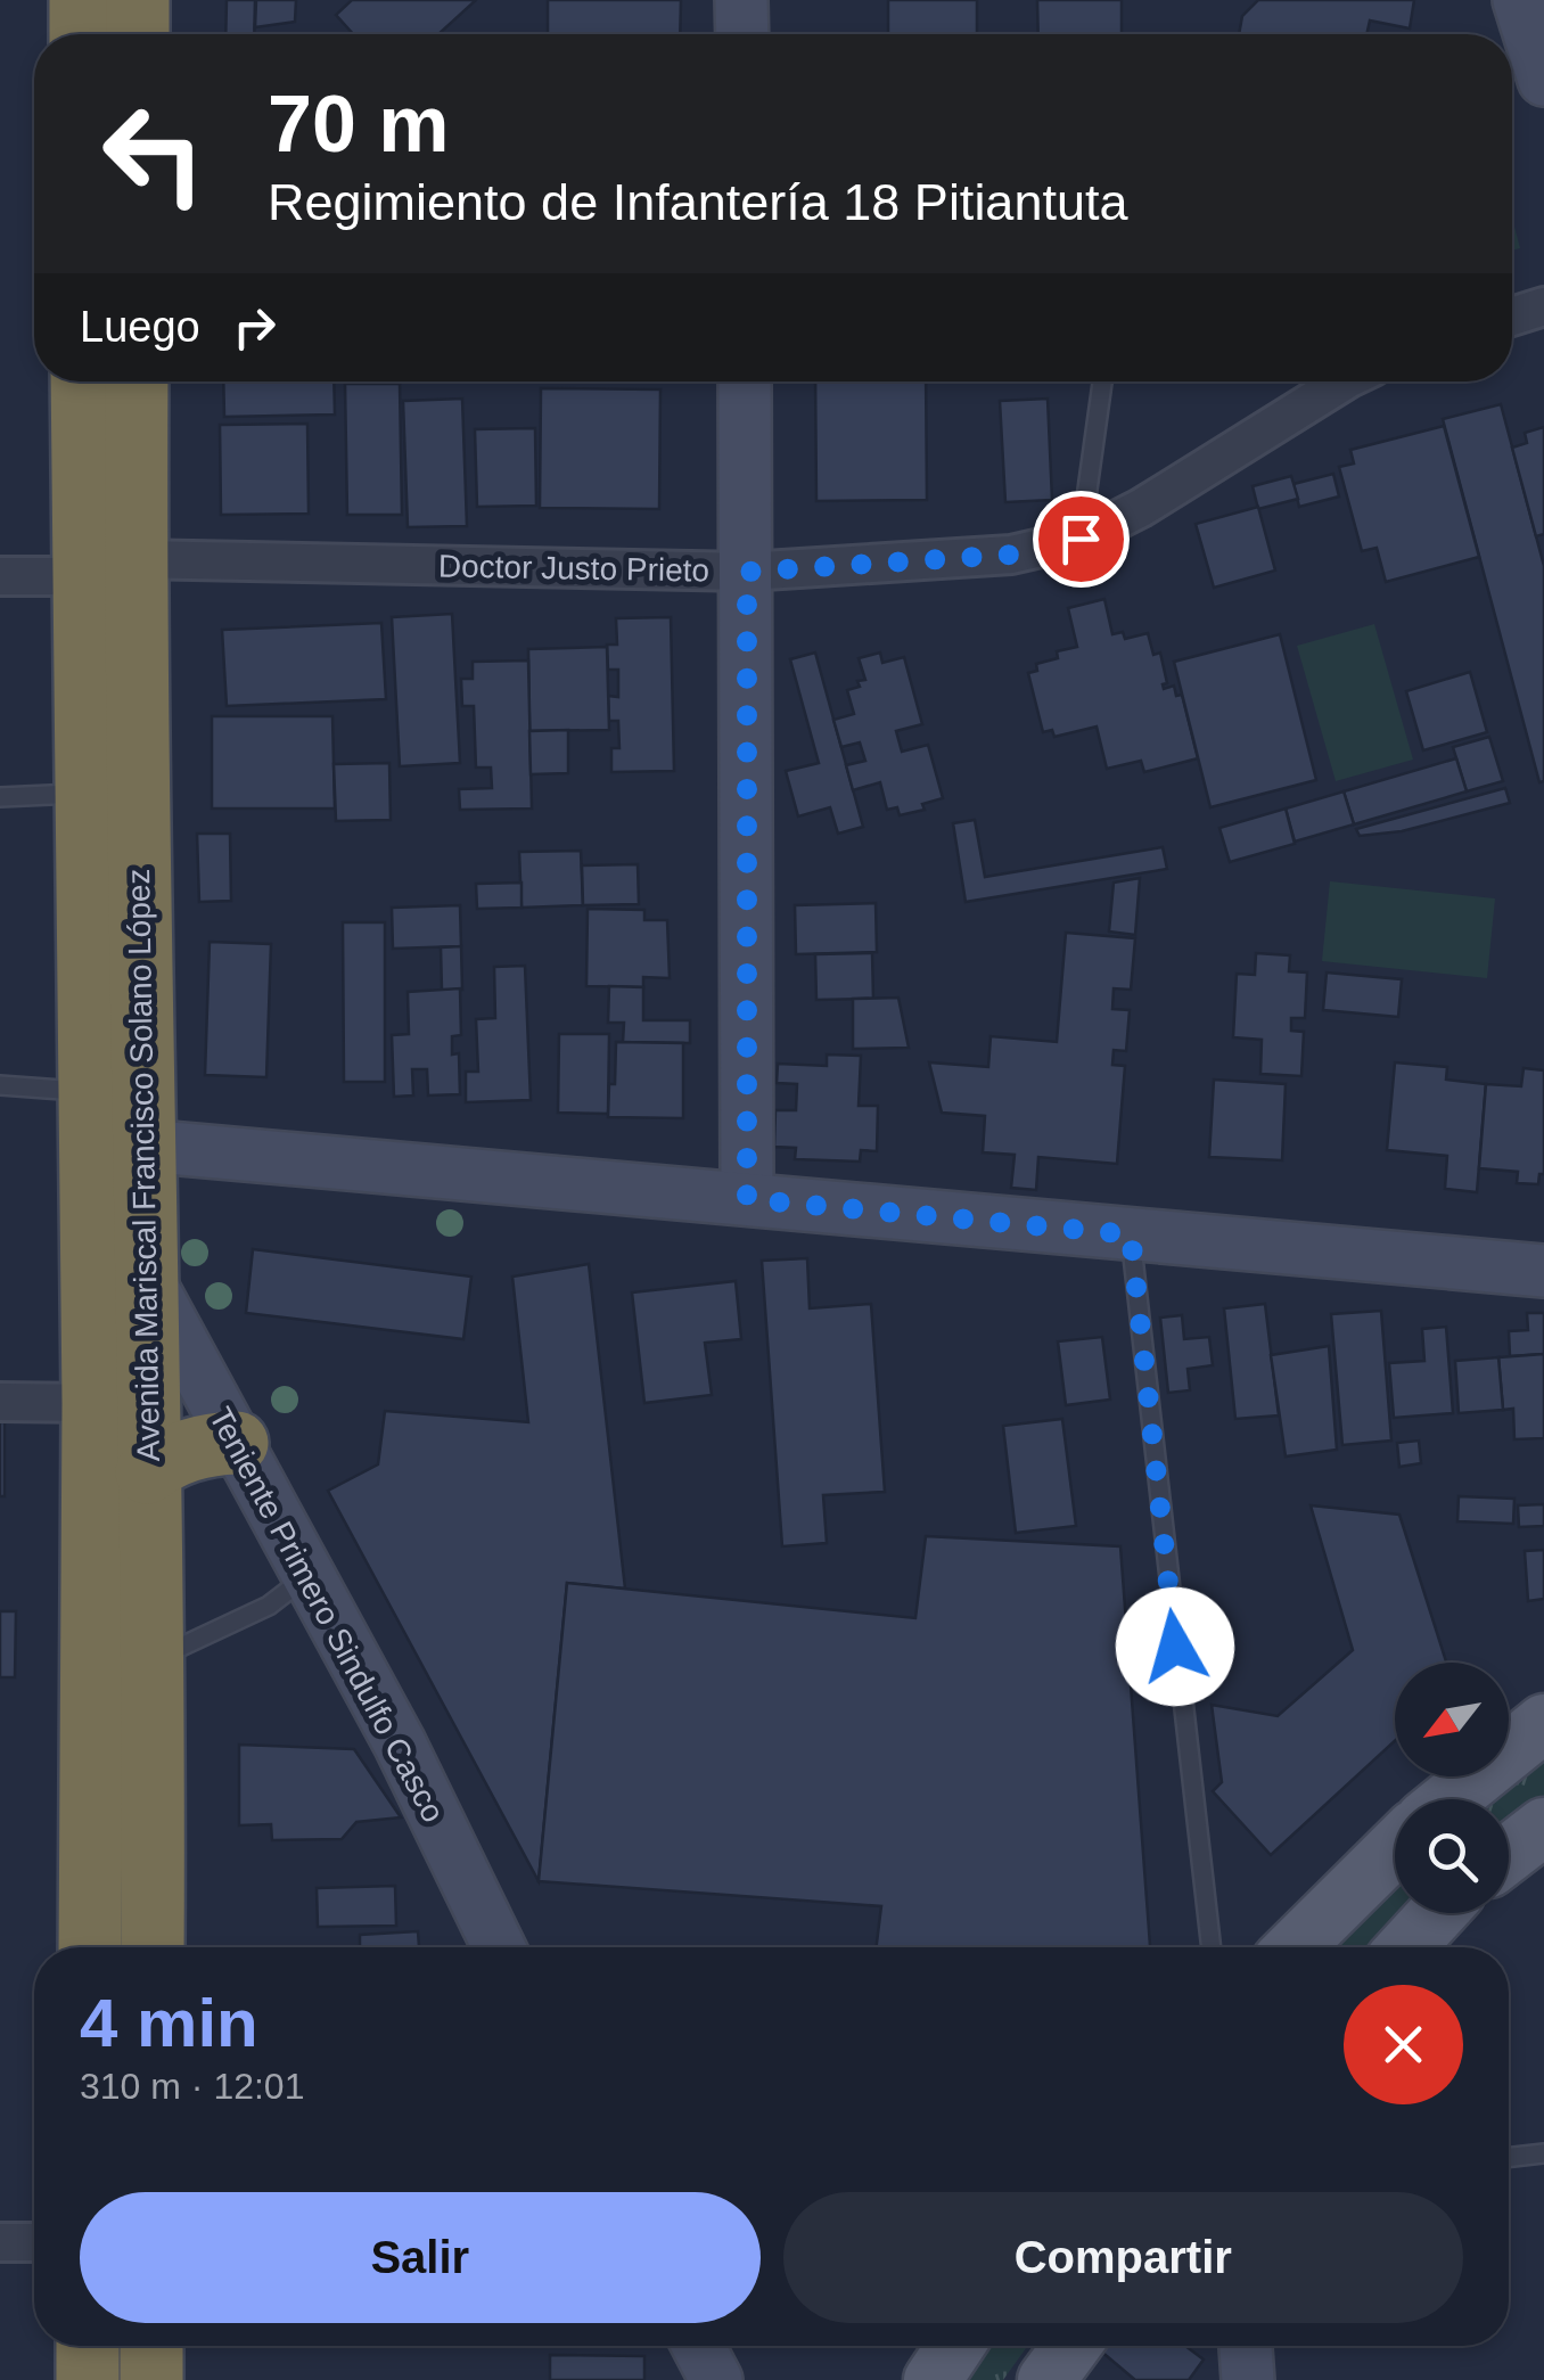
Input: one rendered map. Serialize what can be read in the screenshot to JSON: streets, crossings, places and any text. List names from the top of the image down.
{
  "streets": {
    "highway": ["Avenida Mariscal Francisco Solano López"],
    "street": ["Doctor Justo Prieto", "Teniente Primero Sindulfo Casco"]
  },
  "crossings": [
    ["Doctor Justo Prieto", "Avenida Mariscal Francisco Solano López"],
    ["Avenida Mariscal Francisco Solano López", "Teniente Primero Sindulfo Casco"]
  ],
  "north": "bottom left",
  "page": {
    "turn": ["70 m", "Regimiento de Infantería 18 Pitiantuta"],
    "then": "Luego",
    "heading": ["4 min", "310 m · 12:01"],
    "buttons": ["Salir", "Compartir"]
  }
}
